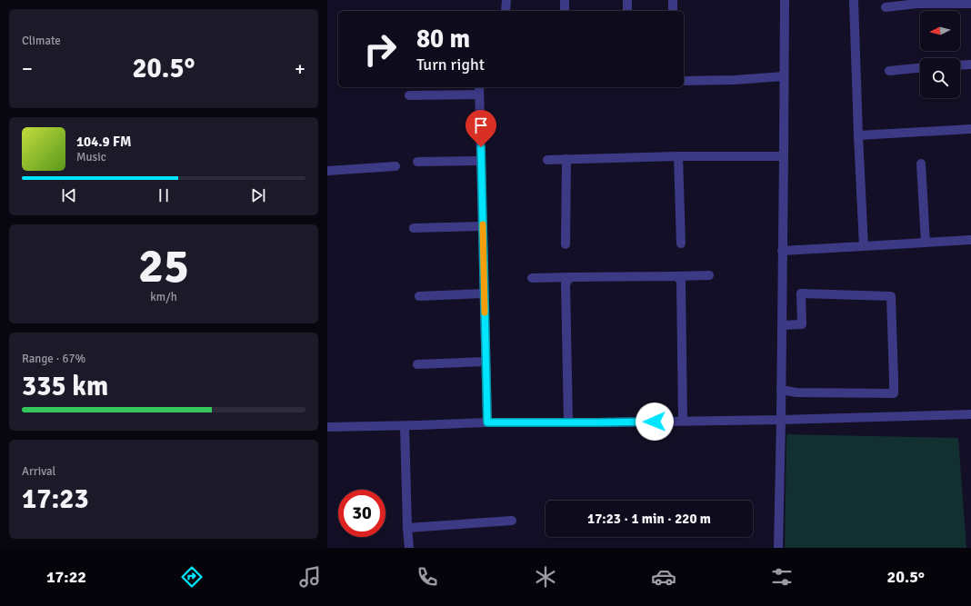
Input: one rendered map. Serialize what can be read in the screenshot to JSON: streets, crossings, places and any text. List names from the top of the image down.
{
  "north": "left",
  "page": {
    "tile": [
      "Climate",
      ["25", "km/h"],
      ["Range · 67%", "335 km"],
      ["Arrival", "17:23"]
    ],
    "turn": ["80 m", "Turn right"],
    "heat": ["−", "20.5°", "+"],
    "song": ["104.9 FM", "Music"],
    "limit": "30",
    "trip": "17:23 · 1 min · 220 m",
    "tabs": ["17:22", "20.5°"]
  }
}
